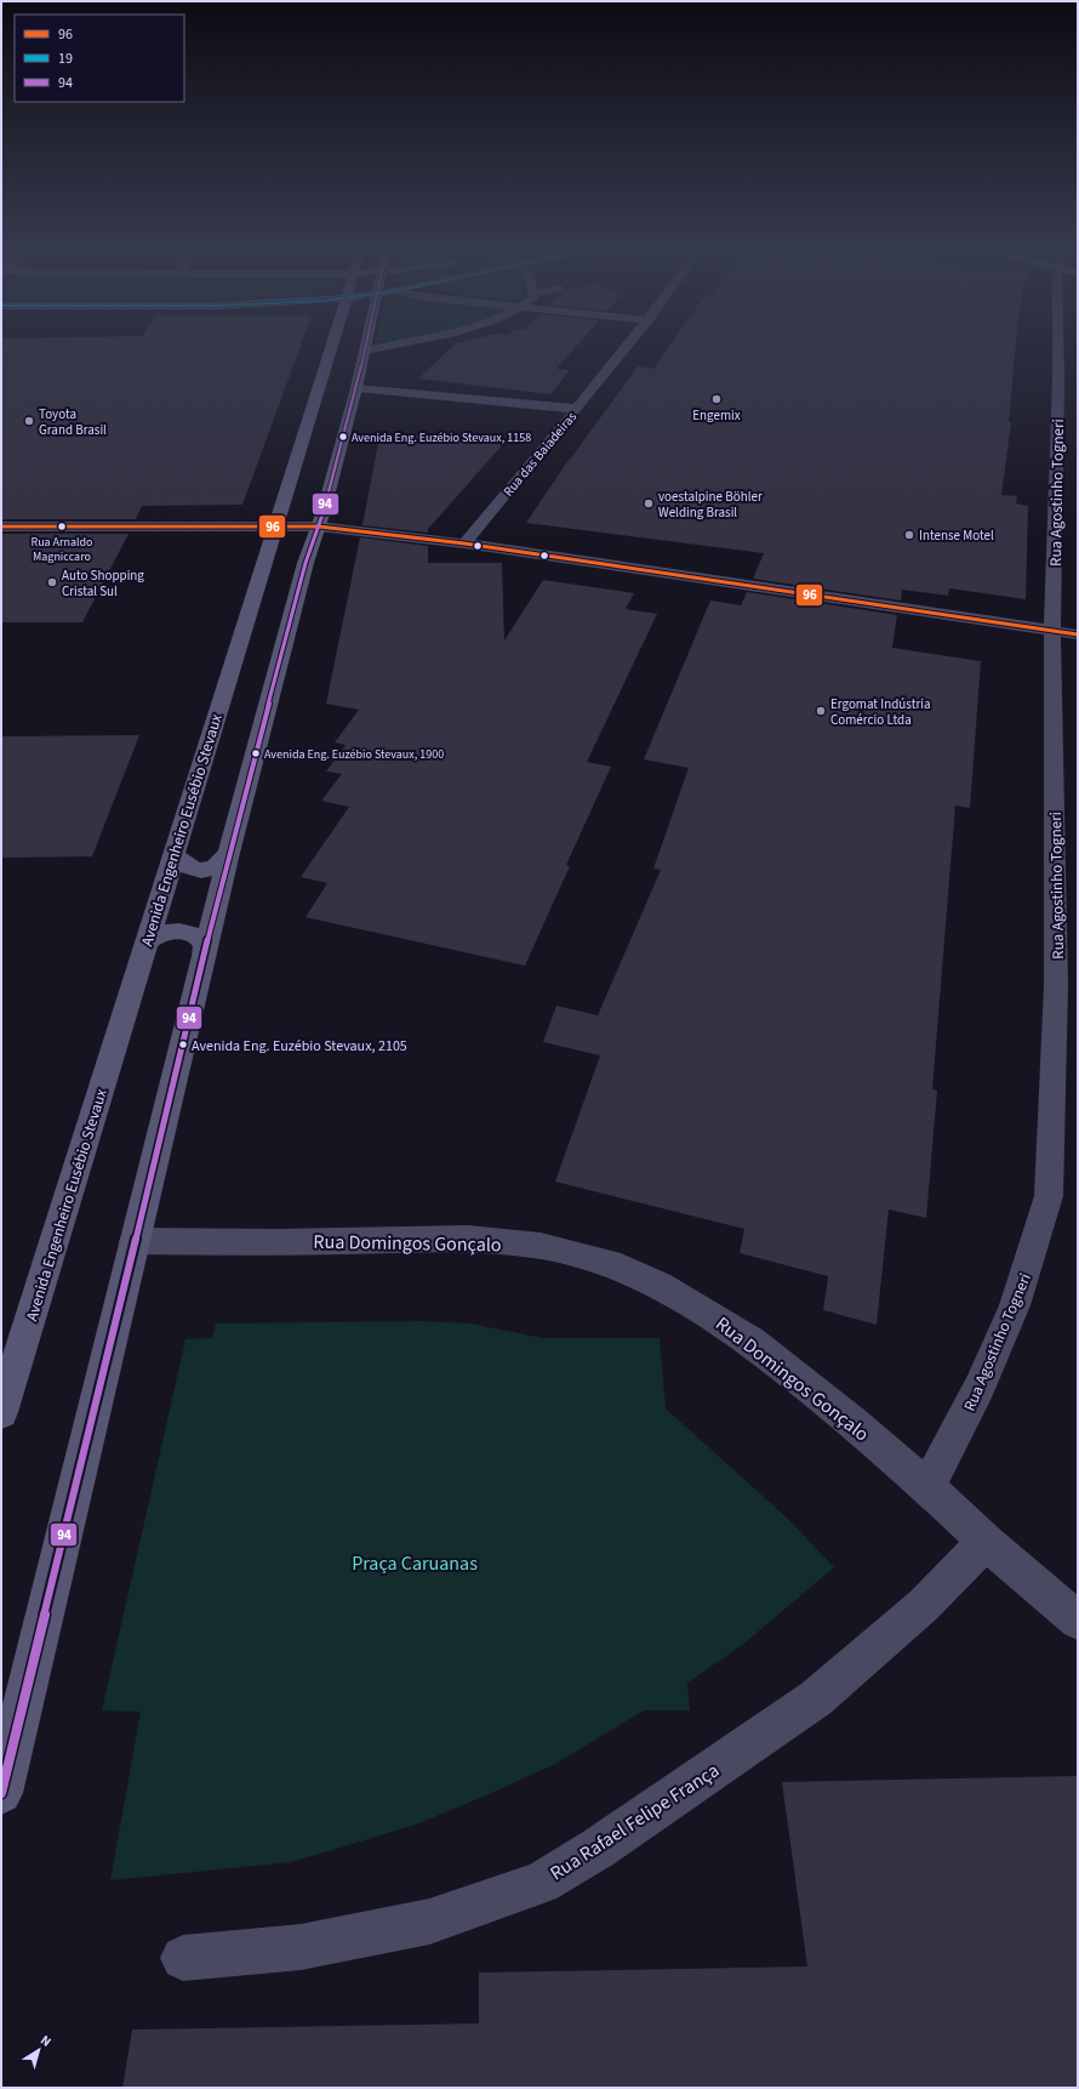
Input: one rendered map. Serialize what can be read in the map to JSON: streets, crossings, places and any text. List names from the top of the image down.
{
  "streets": {
    "main road": ["Avenida Engenheiro Eusébio Stevaux"],
    "street": [
      "Rua das Baiadeiras",
      "Rua Agostinho Togneri",
      "Rua Domingos Gonçalo",
      "Rua Rafael Felipe França"
    ]
  },
  "crossings": [
    ["Rua Agostinho Togneri", "Rua Domingos Gonçalo"],
    ["Rua Domingos Gonçalo", "Rua Rafael Felipe França"]
  ],
  "parks": ["Praça Caruanas"],
  "places": [
    "Engemix",
    "Toyota Grand Brasil",
    "Avenida Eng. Euzébio Stevaux, 1158",
    "voestalpine Böhler Welding Brasil",
    "Rua Arnaldo Magniccaro",
    "Intense Motel",
    "Auto Shopping Cristal Sul",
    "Ergomat Indústria Comércio Ltda",
    "Avenida Eng. Euzébio Stevaux, 1900",
    "Avenida Eng. Euzébio Stevaux, 2105"
  ],
  "lines": ["transit line 94", "transit line 96"],
  "legend": ["96", "19", "94"],
  "north": "top right"
}
